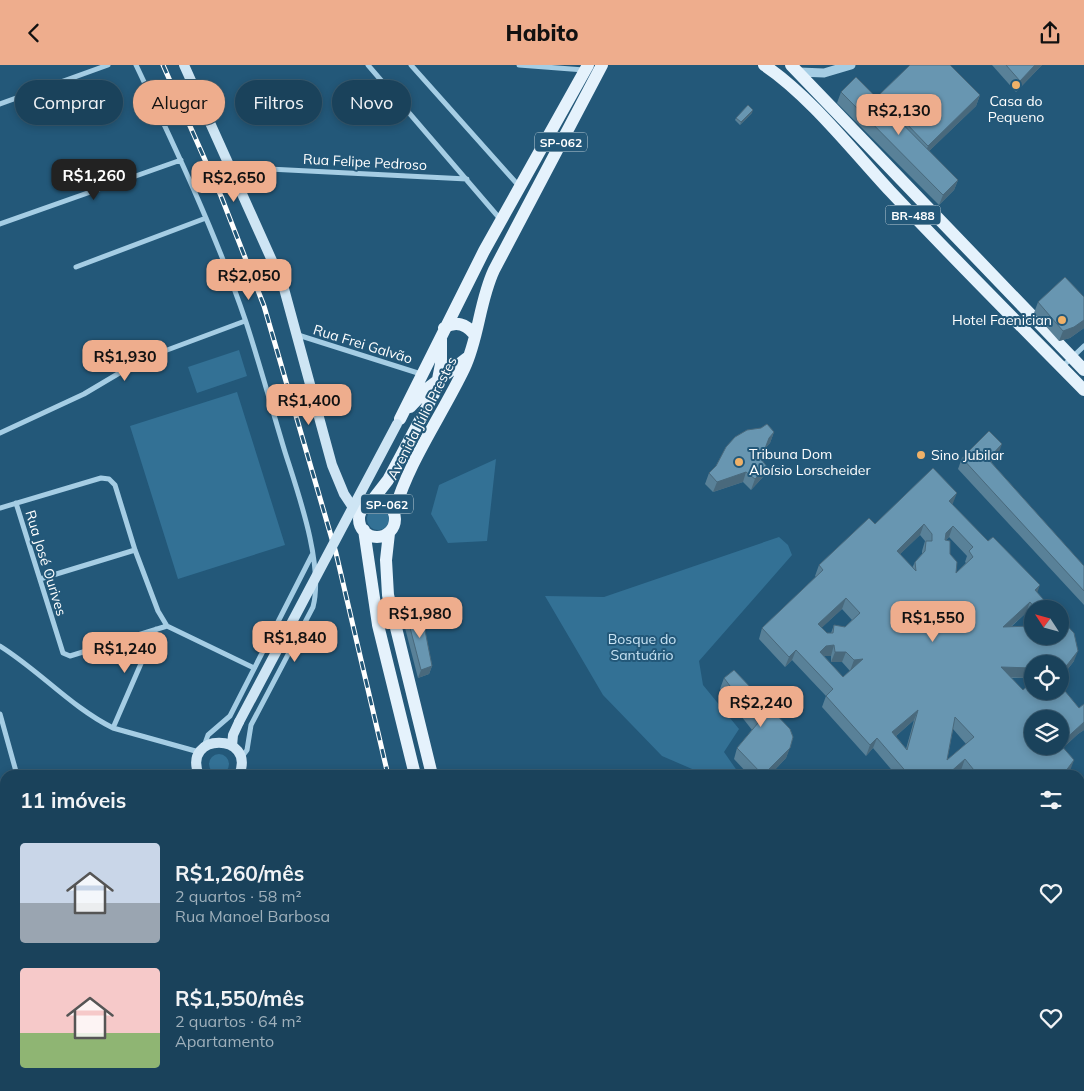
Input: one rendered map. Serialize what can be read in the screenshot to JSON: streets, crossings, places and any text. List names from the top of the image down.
{
  "streets": {
    "main road": ["SP-062", "BR-488", "Avenida Júlio Prestes"],
    "street": ["Rua Felipe Pedroso", "Rua Frei Galvão", "Rua José Ourives"]
  },
  "crossings": [
    ["SP-062", "Avenida Júlio Prestes"],
    ["Rua Frei Galvão", "Avenida Júlio Prestes"]
  ],
  "parks": ["Bosque do Santuário"],
  "places": [
    "Casa do Pequeno",
    "Hotel Faenician",
    "Sino Jubilar",
    "Tribuna Dom Aloísio Lorscheider"
  ],
  "north": "top left",
  "page": {
    "header": "Habito",
    "chip": [
      "Comprar",
      "Alugar",
      "Filtros",
      "Novo"
    ],
    "price": [
      "R$2,130",
      "R$1,260",
      "R$2,650",
      "R$2,050",
      "R$1,930",
      "R$1,400",
      "R$1,980",
      "R$1,550",
      "R$1,840",
      "R$1,240",
      "R$2,240"
    ],
    "heading": "11 imóveis",
    "list": [
      {
        "name": "R$1,260/mês",
        "note": "2 quartos · 58 m² · Rua Manoel Barbosa"
      },
      {
        "name": "R$1,550/mês",
        "note": "2 quartos · 64 m² · Apartamento"
      }
    ]
  }
}
